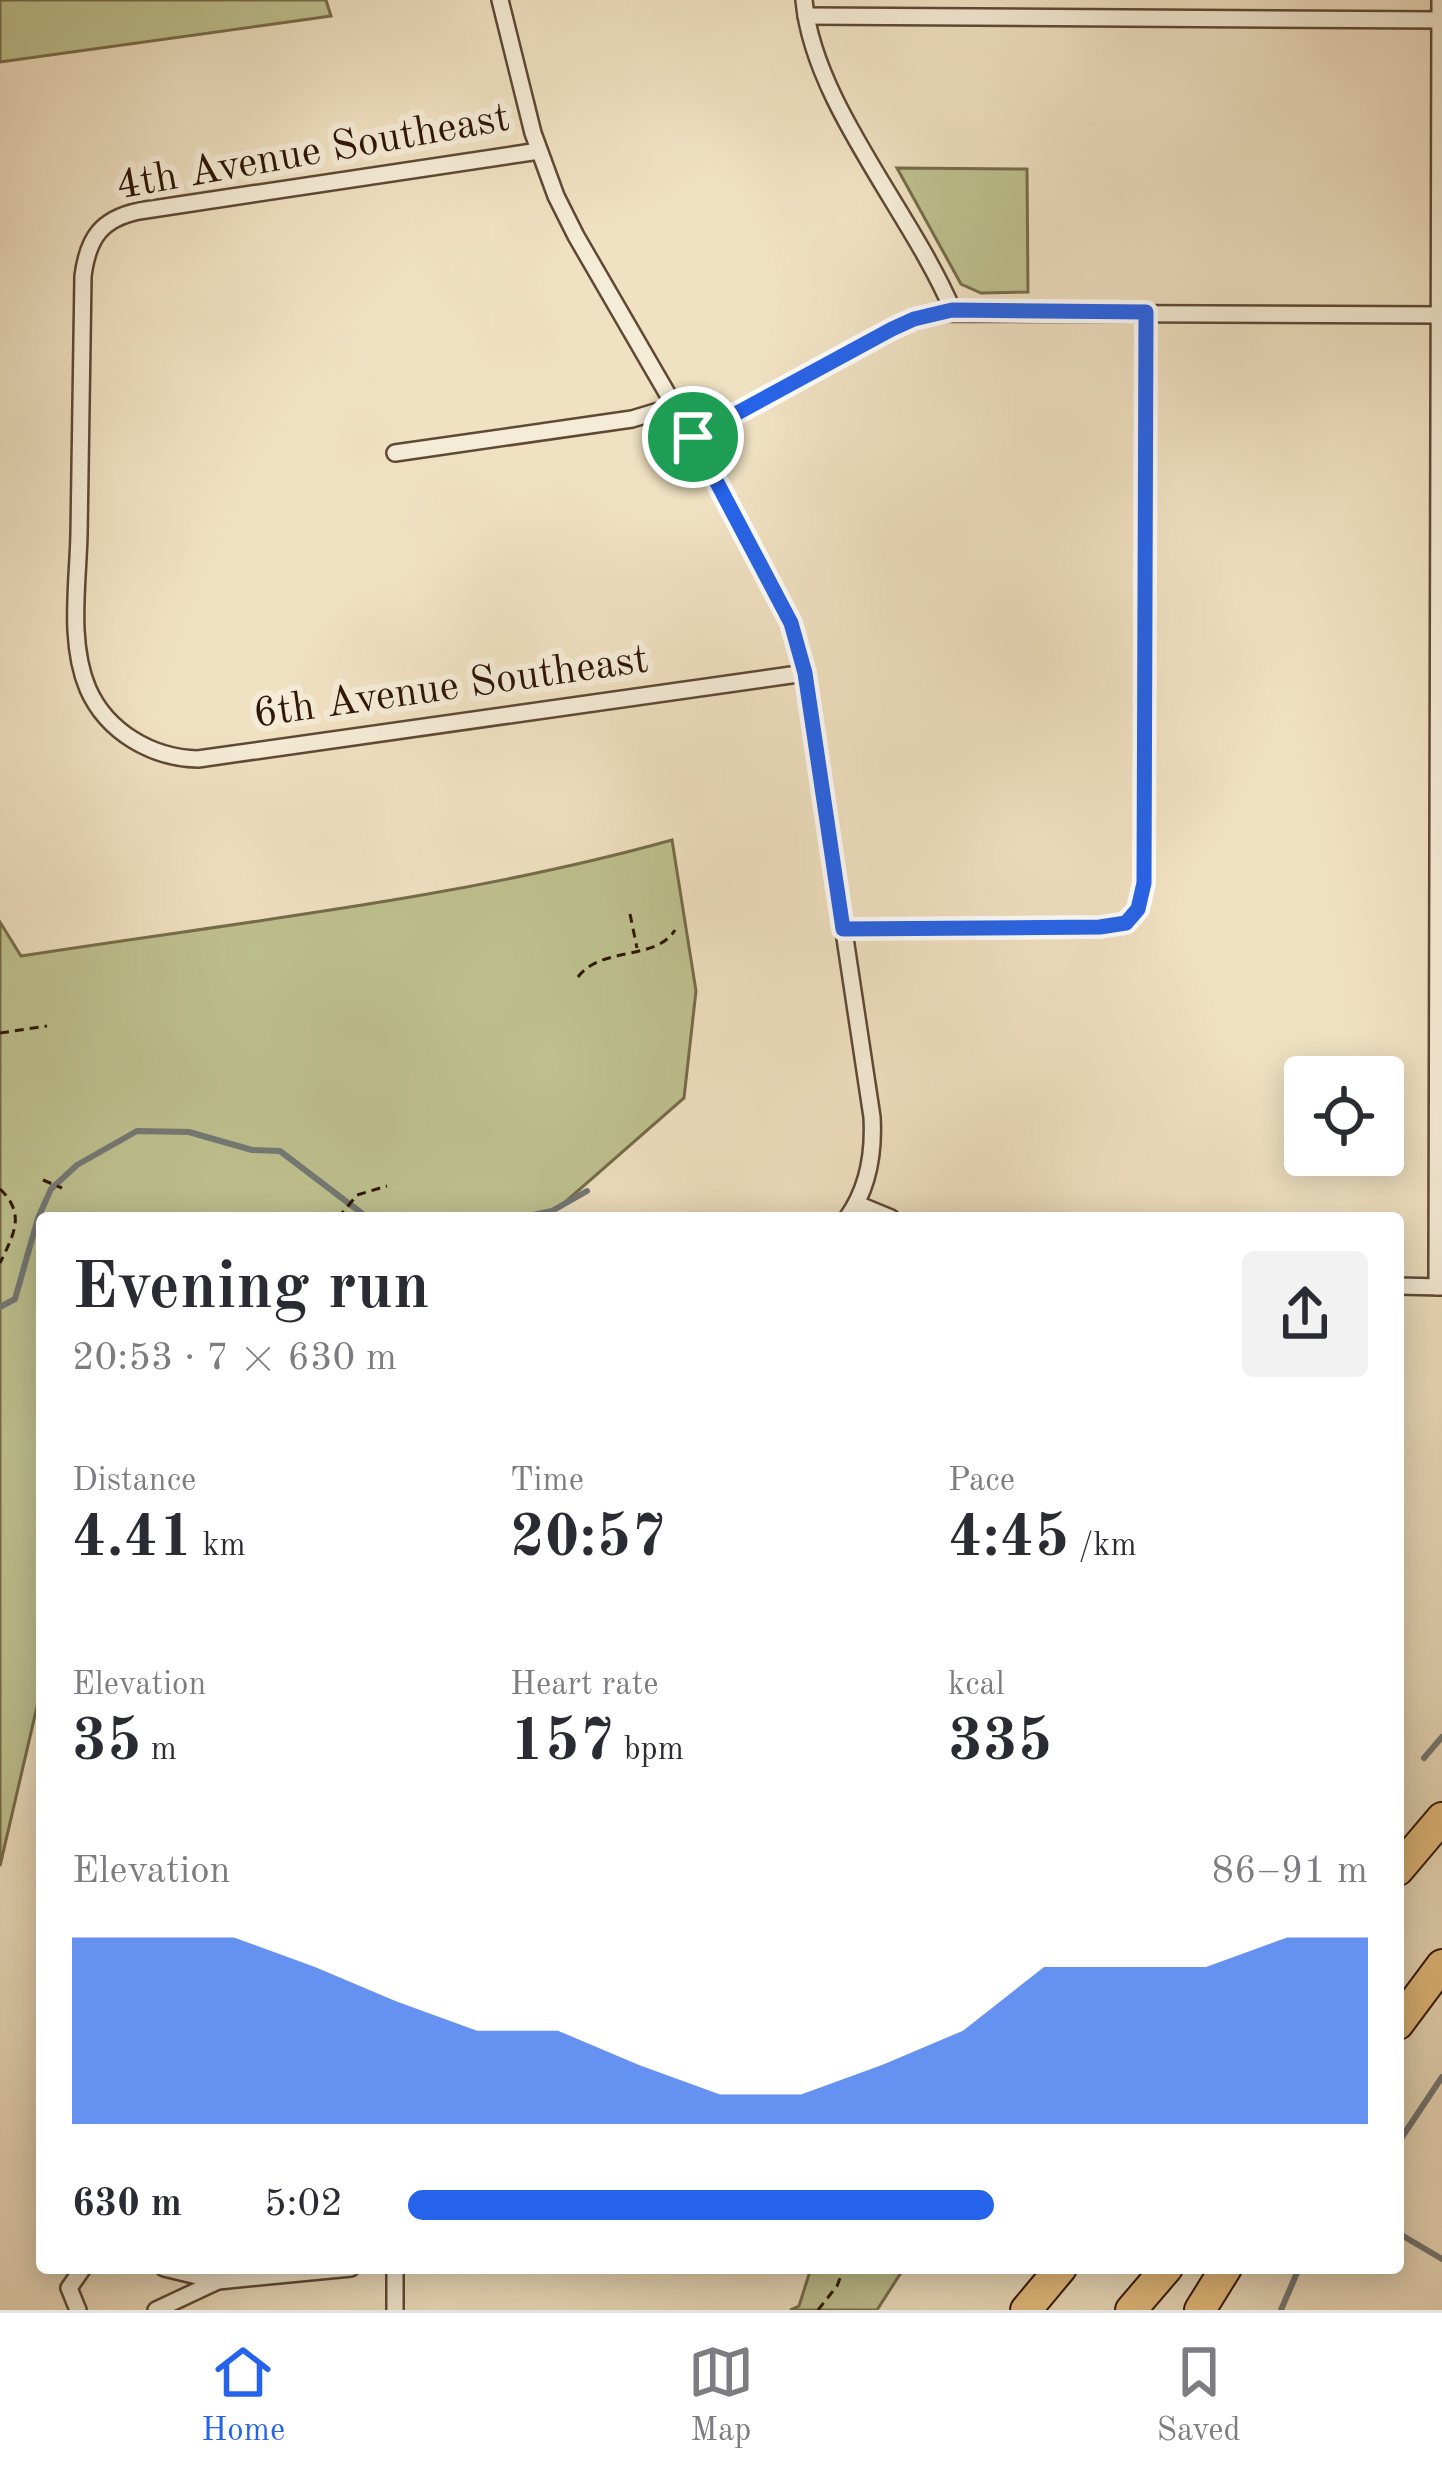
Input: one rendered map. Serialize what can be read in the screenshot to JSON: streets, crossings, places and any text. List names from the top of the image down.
{
  "streets": {
    "street": ["4th Avenue Southeast", "6th Avenue Southeast"]
  },
  "crossings": [
    ["4th Avenue Southeast", "6th Avenue Southeast"]
  ],
  "page": {
    "heading": ["Evening run", "20:53 · 7 × 630 m"],
    "stats": [
      ["Distance", "4.41 km"],
      ["Time", "20:57"],
      ["Pace", "4:45 /km"],
      ["Elevation", "35 m"],
      ["Heart rate", "157 bpm"],
      ["kcal", "335"]
    ],
    "chart": ["Elevation", "86–91 m"],
    "list": [
      {
        "name": "630 m",
        "note": "5:02"
      }
    ],
    "tabs": ["Home", "Map", "Saved"]
  }
}
